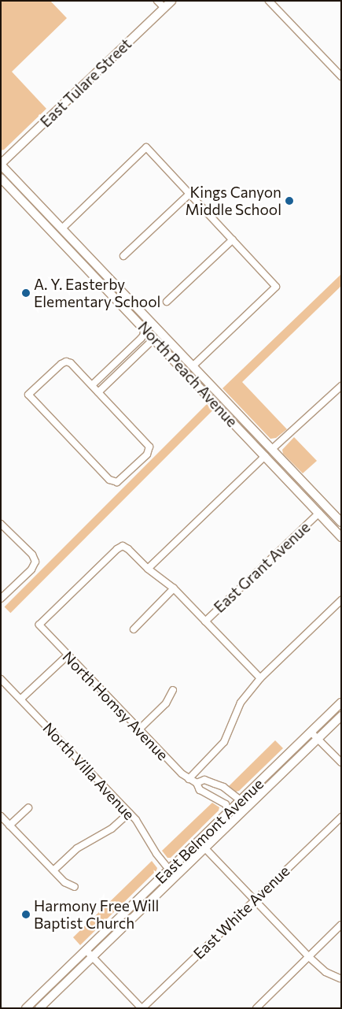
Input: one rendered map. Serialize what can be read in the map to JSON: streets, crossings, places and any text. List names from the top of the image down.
{
  "streets": {
    "main road": ["East Tulare Street", "North Peach Avenue", "East Belmont Avenue"],
    "street": [
      "East Grant Avenue",
      "North Homsy Avenue",
      "North Villa Avenue",
      "East White Avenue"
    ]
  },
  "crossings": [
    ["East Tulare Street", "North Peach Avenue"],
    ["North Peach Avenue", "East Grant Avenue"],
    ["North Homsy Avenue", "East Belmont Avenue"],
    ["North Villa Avenue", "East Belmont Avenue"]
  ],
  "places": ["Kings Canyon Middle School", "A. Y. Easterby Elementary School", "Harmony Free Will Baptist Church"]
}
